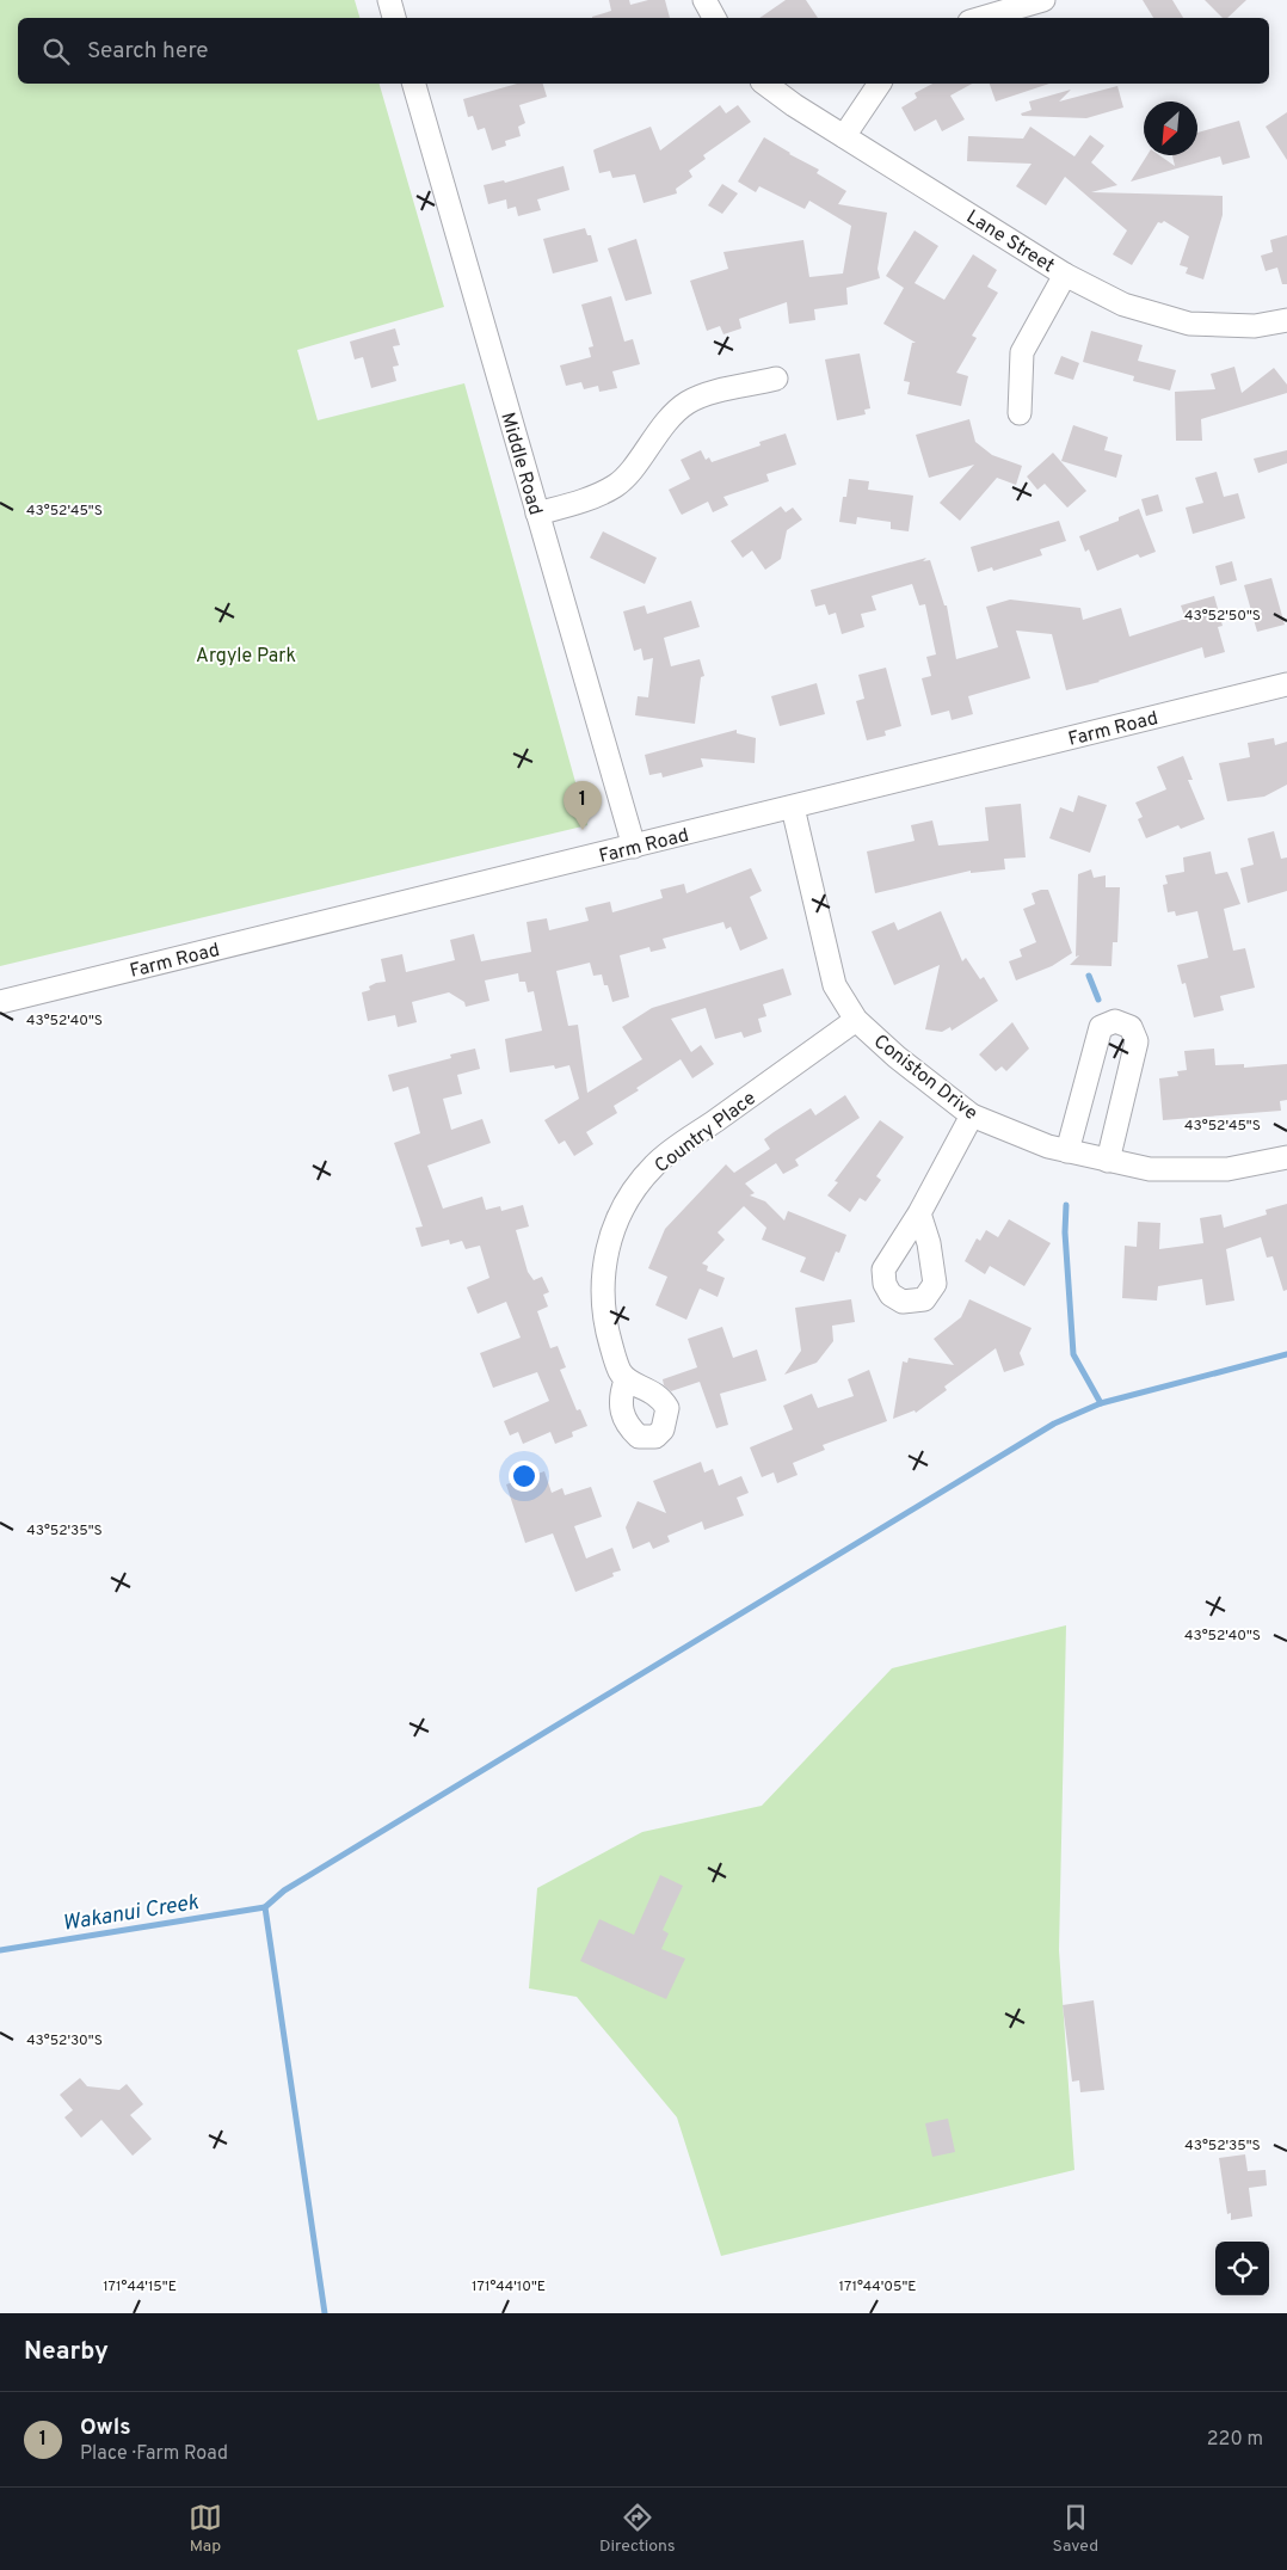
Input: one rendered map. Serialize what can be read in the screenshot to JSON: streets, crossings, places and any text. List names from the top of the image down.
{
  "streets": {
    "street": [
      "Lane Street",
      "Middle Road",
      "Farm Road",
      "Coniston Drive",
      "Country Place"
    ]
  },
  "crossings": [
    ["Middle Road", "Farm Road"],
    ["Farm Road", "Coniston Drive"],
    ["Coniston Drive", "Country Place"]
  ],
  "water": ["Wakanui Creek"],
  "parks": ["Argyle Park"],
  "north": "bottom left",
  "page": {
    "search": "Search here",
    "pins": "1",
    "heading": "Nearby",
    "list": [
      {
        "mark": "1",
        "name": "Owls",
        "note": "Place · Farm Road",
        "value": "220 m"
      }
    ],
    "nav": ["Map", "Directions", "Saved"]
  },
  "coordinates": [
    "43°52'45\"S",
    "43°52'50\"S",
    "43°52'40\"S",
    "43°52'35\"S",
    "43°52'30\"S",
    "171°44'15\"E",
    "171°44'10\"E",
    "171°44'05\"E"
  ]
}
